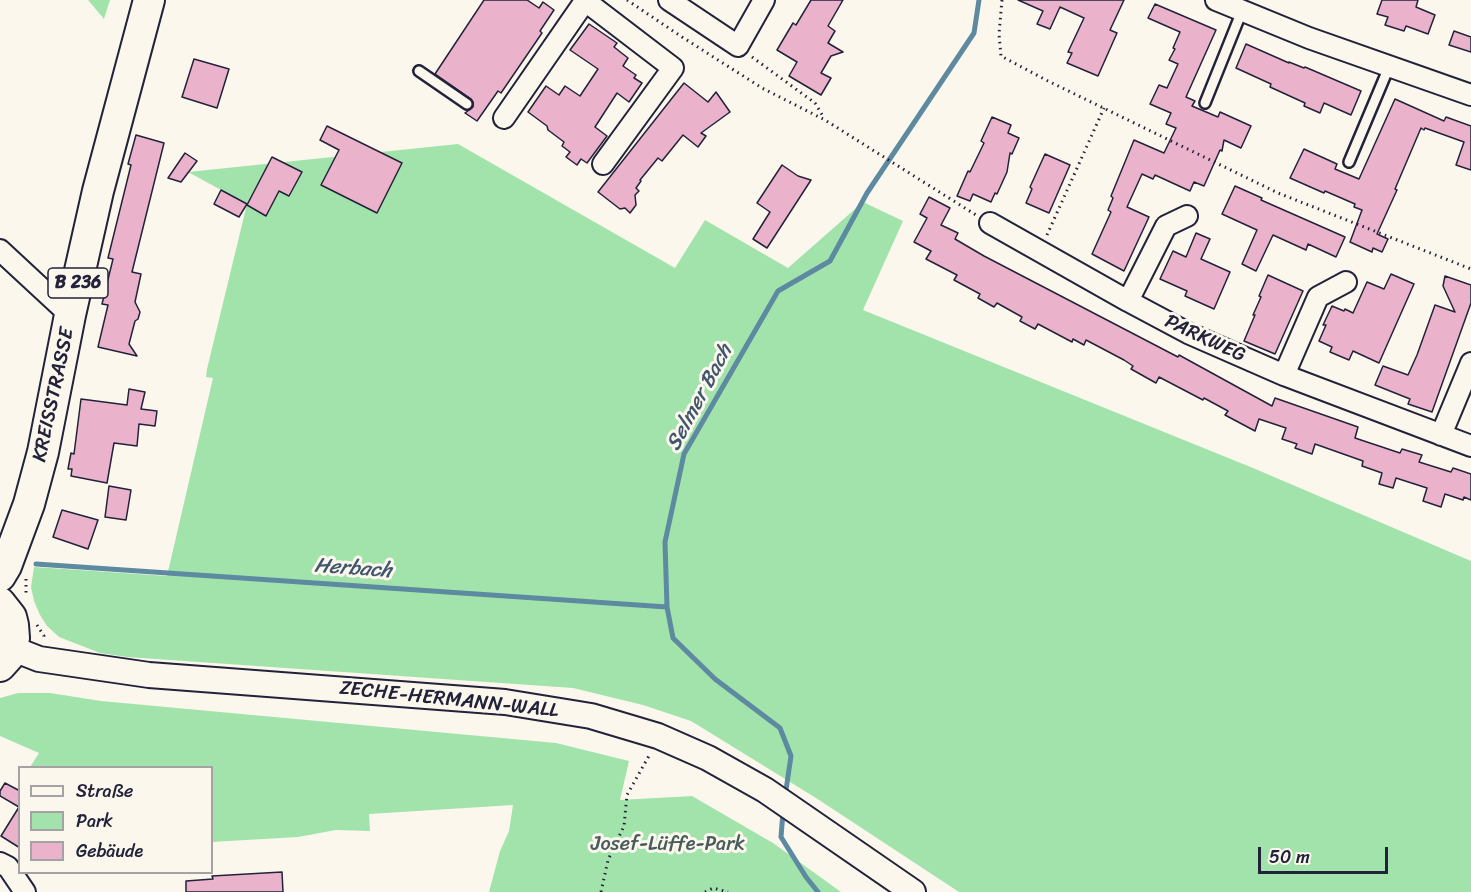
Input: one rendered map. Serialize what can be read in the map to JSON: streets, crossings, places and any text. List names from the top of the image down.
{
  "streets": {
    "main road": ["B 236", "KREISSTRASSE"],
    "street": ["PARKWEG", "ZECHE-HERMANN-WALL"]
  },
  "water": ["Selmer Bach", "Herbach"],
  "parks": ["Josef-Lüffe-Park"],
  "legend": ["Straße", "Park", "Gebäude"],
  "scale_bar": "50 m"
}
